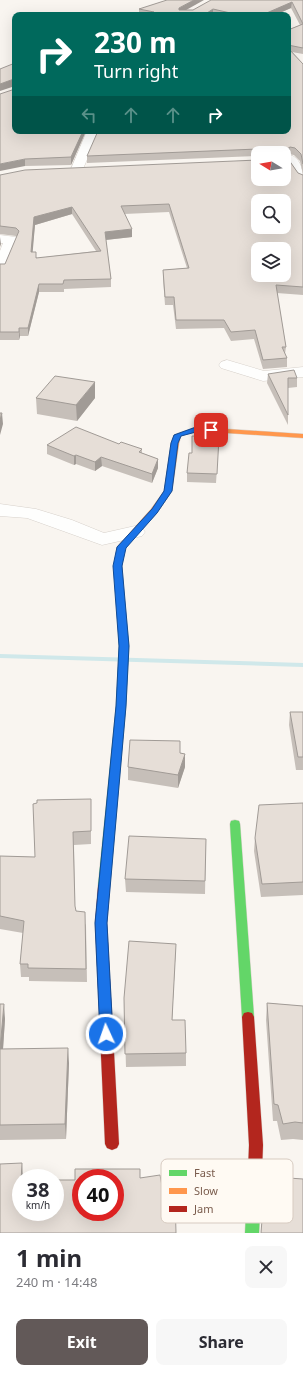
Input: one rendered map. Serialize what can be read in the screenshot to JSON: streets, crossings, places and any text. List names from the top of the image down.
{
  "legend": ["Fast", "Slow", "Jam"],
  "north": "left",
  "page": {
    "turn": ["230 m", "Turn right"],
    "speed": "38 km/h",
    "limit": "40",
    "heading": ["1 min", "240 m · 14:48"],
    "buttons": ["Exit", "Share"]
  }
}
